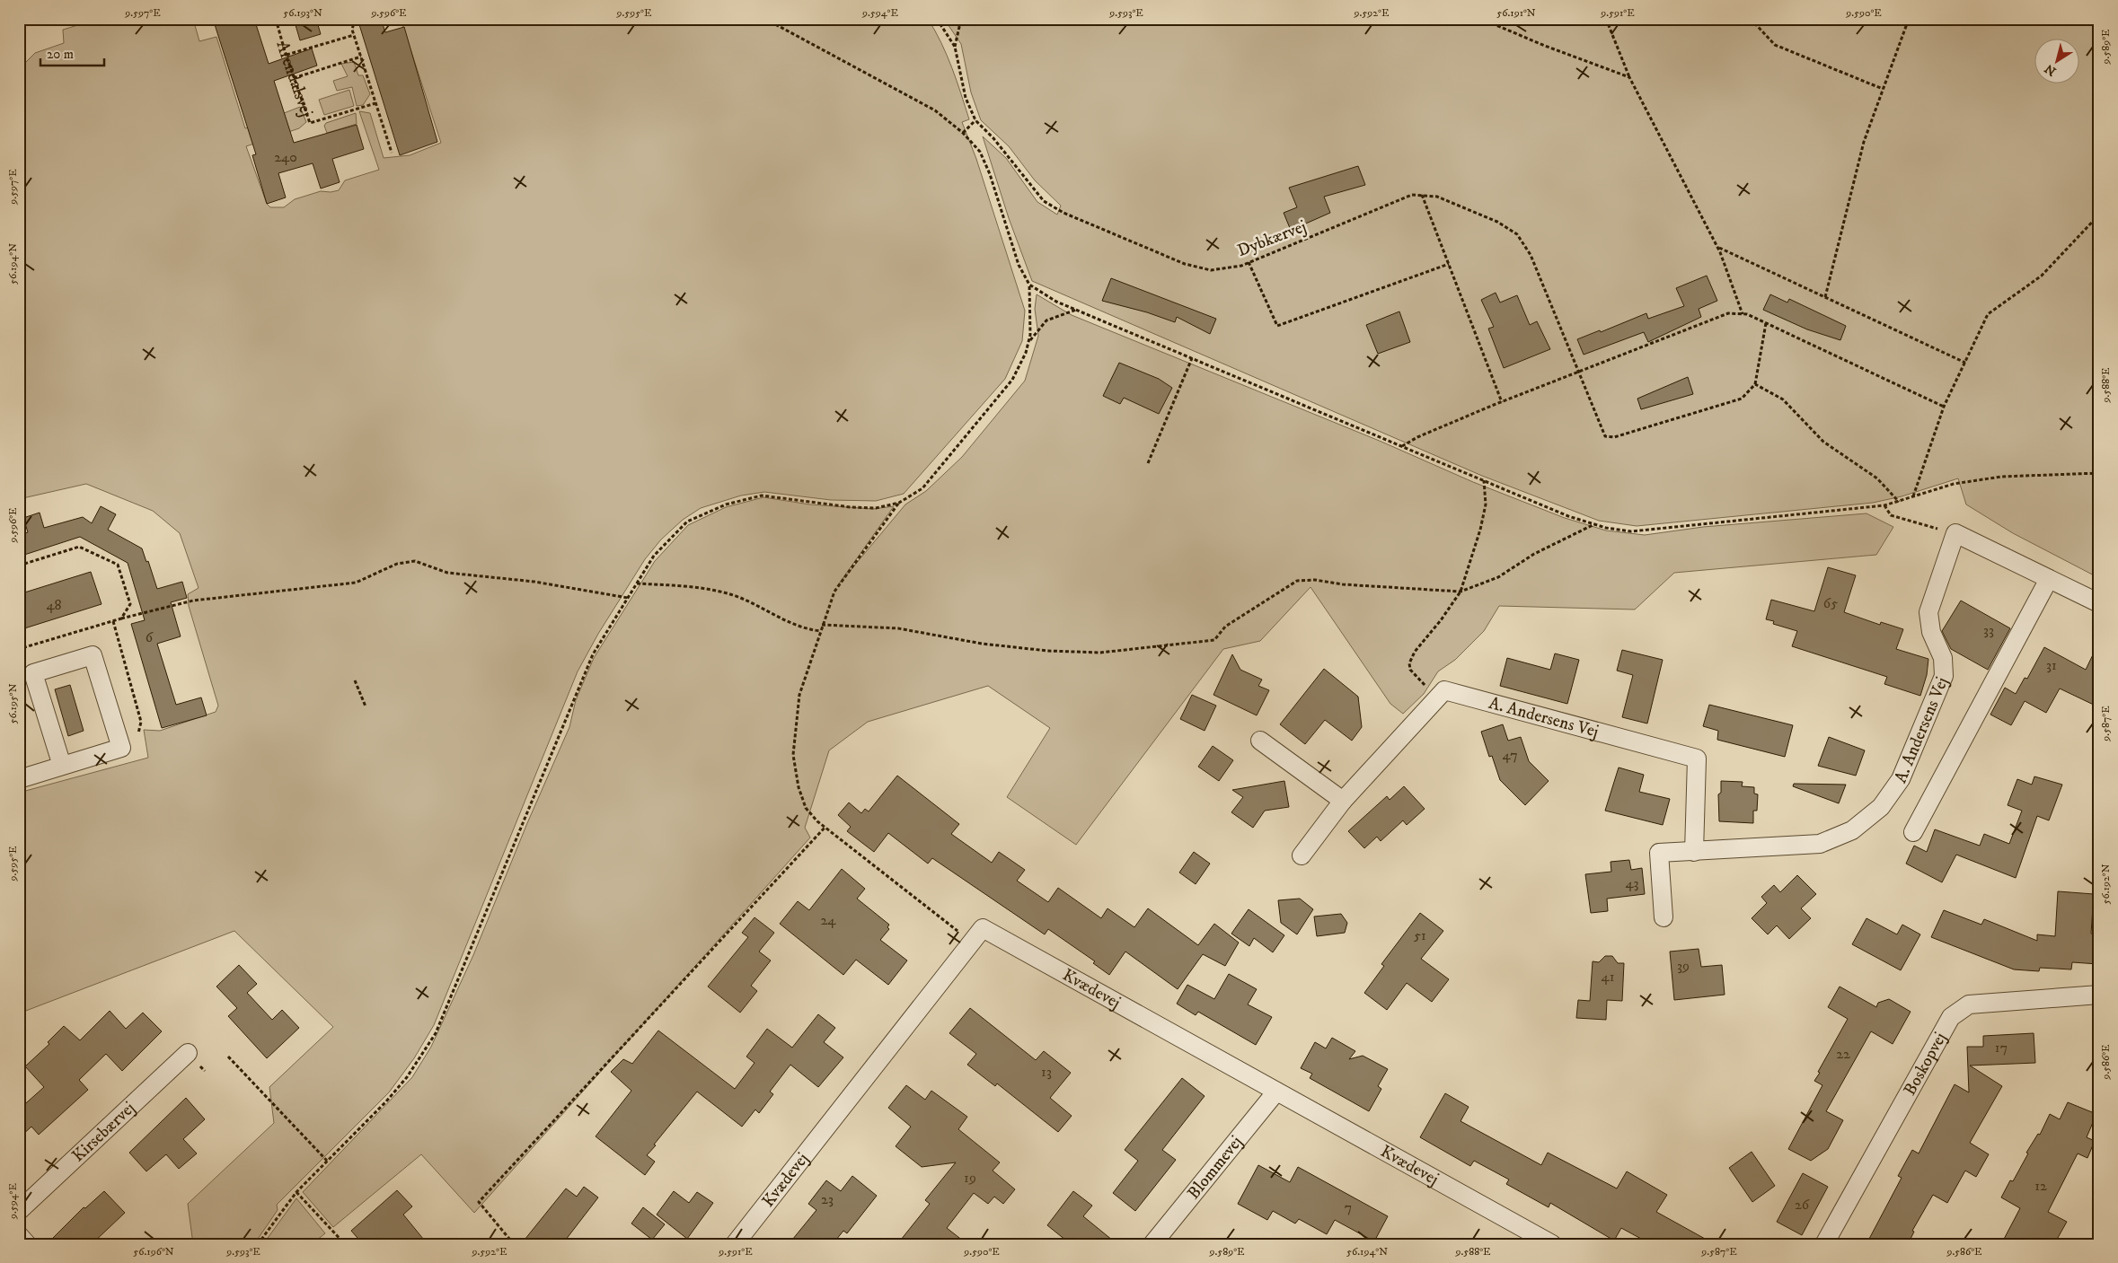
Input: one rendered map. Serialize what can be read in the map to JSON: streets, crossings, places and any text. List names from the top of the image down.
{
  "streets": {
    "street": [
      "A. Andersens Vej",
      "Kvædevej",
      "Boskopvej",
      "Kirsebærvej",
      "Blommevej"
    ],
    "path": ["Arendalsvej", "Dybkærvej"]
  },
  "crossings": [
    ["Kvædevej", "Blommevej"]
  ],
  "house_numbers": [
    "240",
    "65",
    "48",
    "33",
    "6",
    "31",
    "47",
    "43",
    "24",
    "51",
    "39",
    "41",
    "17",
    "22",
    "13",
    "19",
    "12",
    "23",
    "26",
    "7"
  ],
  "scale_bar": "20 m",
  "north": "bottom left",
  "coordinates": [
    "9.597°E",
    "56.193°N",
    "9.596°E",
    "9.595°E",
    "9.594°E",
    "9.593°E",
    "9.592°E",
    "56.191°N",
    "9.591°E",
    "9.590°E",
    "9.589°E",
    "56.194°N",
    "9.588°E",
    "56.195°N",
    "9.587°E",
    "56.192°N",
    "9.586°E",
    "56.196°N"
  ]
}
